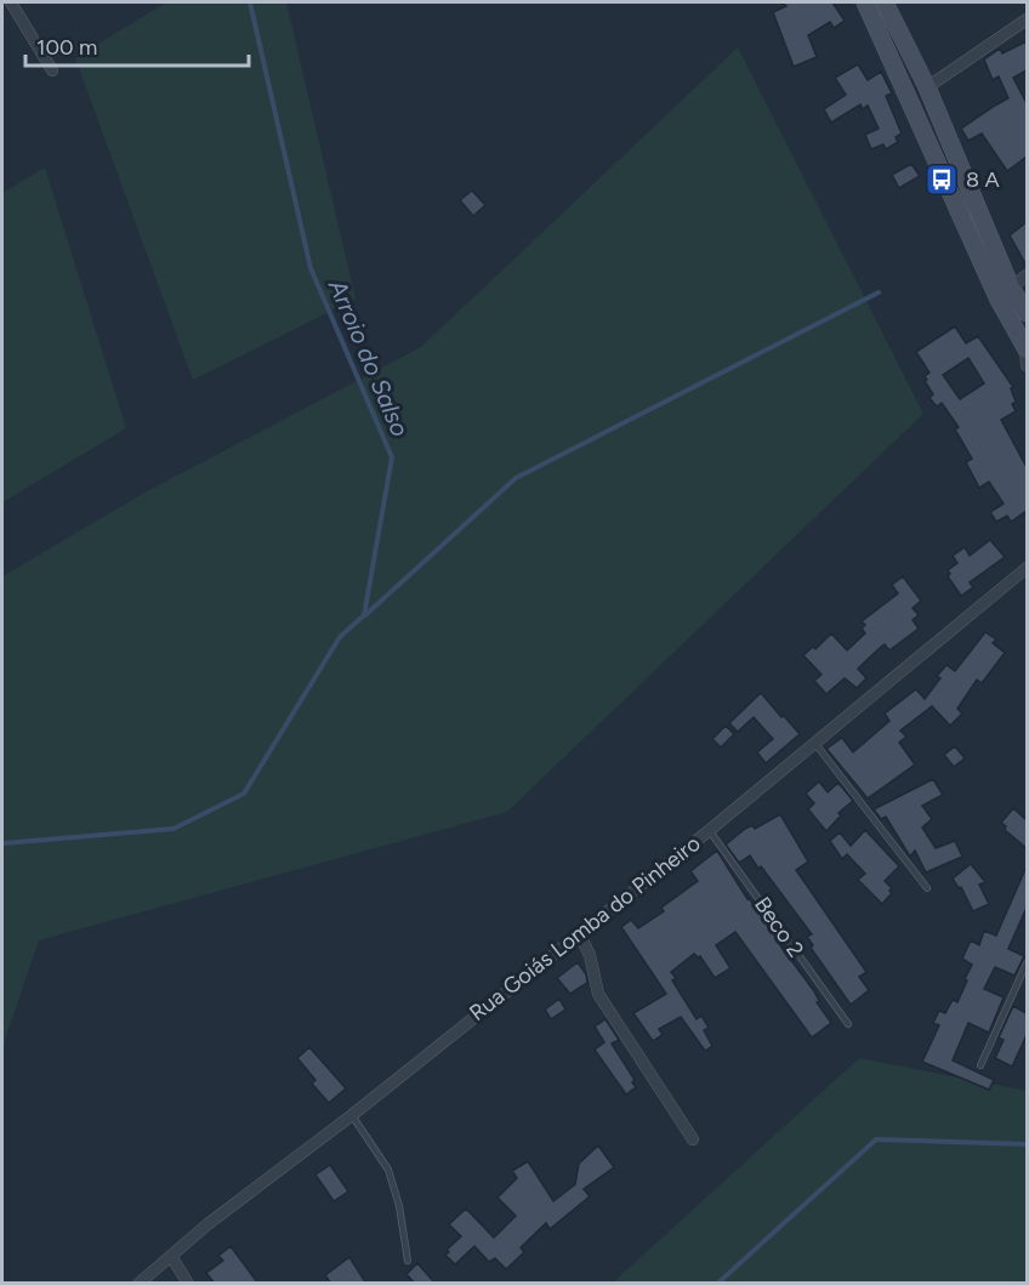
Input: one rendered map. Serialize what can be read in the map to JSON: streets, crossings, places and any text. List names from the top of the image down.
{
  "streets": {
    "street": ["Rua Goiás Lomba do Pinheiro"],
    "lane": ["Beco 2"]
  },
  "crossings": [
    ["Beco 2", "Rua Goiás Lomba do Pinheiro"]
  ],
  "water": ["Arroio do Salso"],
  "places": {
    "bus stop": ["8 A"]
  },
  "scale_bar": "100 m"
}
